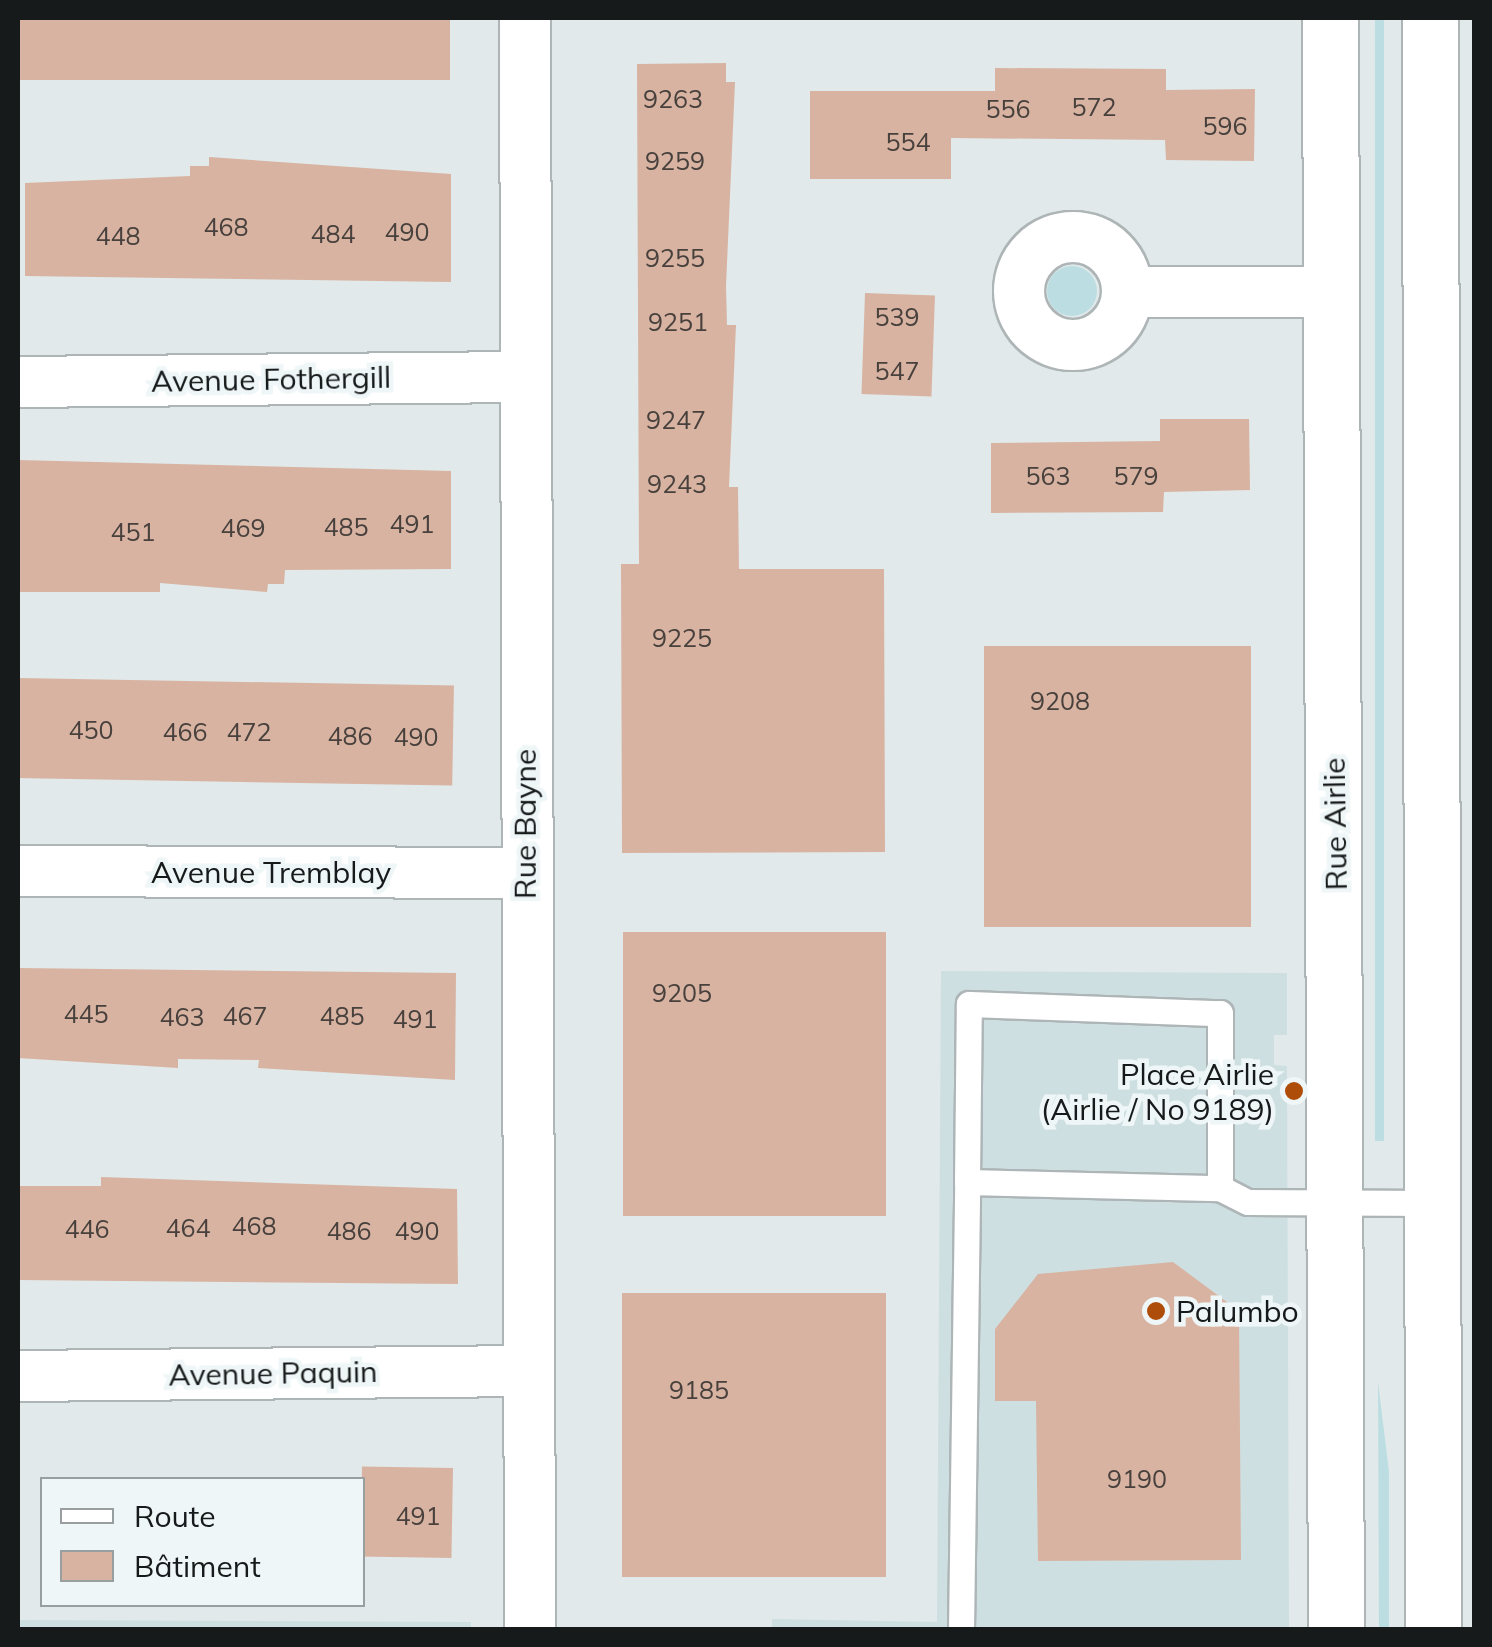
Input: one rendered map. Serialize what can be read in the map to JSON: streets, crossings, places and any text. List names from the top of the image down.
{
  "streets": {
    "main road": ["Rue Airlie"],
    "street": [
      "Avenue Fothergill",
      "Rue Bayne",
      "Avenue Tremblay",
      "Avenue Paquin"
    ]
  },
  "crossings": [
    ["Avenue Fothergill", "Rue Bayne"],
    ["Rue Bayne", "Avenue Tremblay"],
    ["Rue Bayne", "Avenue Paquin"]
  ],
  "places": ["Place Airlie (Airlie / No 9189)", "Palumbo"],
  "house_numbers": [
    "9263",
    "572",
    "556",
    "596",
    "554",
    "9259",
    "468",
    "490",
    "484",
    "448",
    "9255",
    "539",
    "9251",
    "547",
    "9247",
    "563",
    "579",
    "9243",
    "491",
    "485",
    "469",
    "451",
    "9225",
    "9208",
    "450",
    "466",
    "472",
    "486",
    "490",
    "9205",
    "445",
    "467",
    "485",
    "463",
    "491",
    "468",
    "464",
    "446",
    "486",
    "490",
    "9185",
    "9190",
    "491"
  ],
  "legend": ["Route", "Bâtiment"]
}
